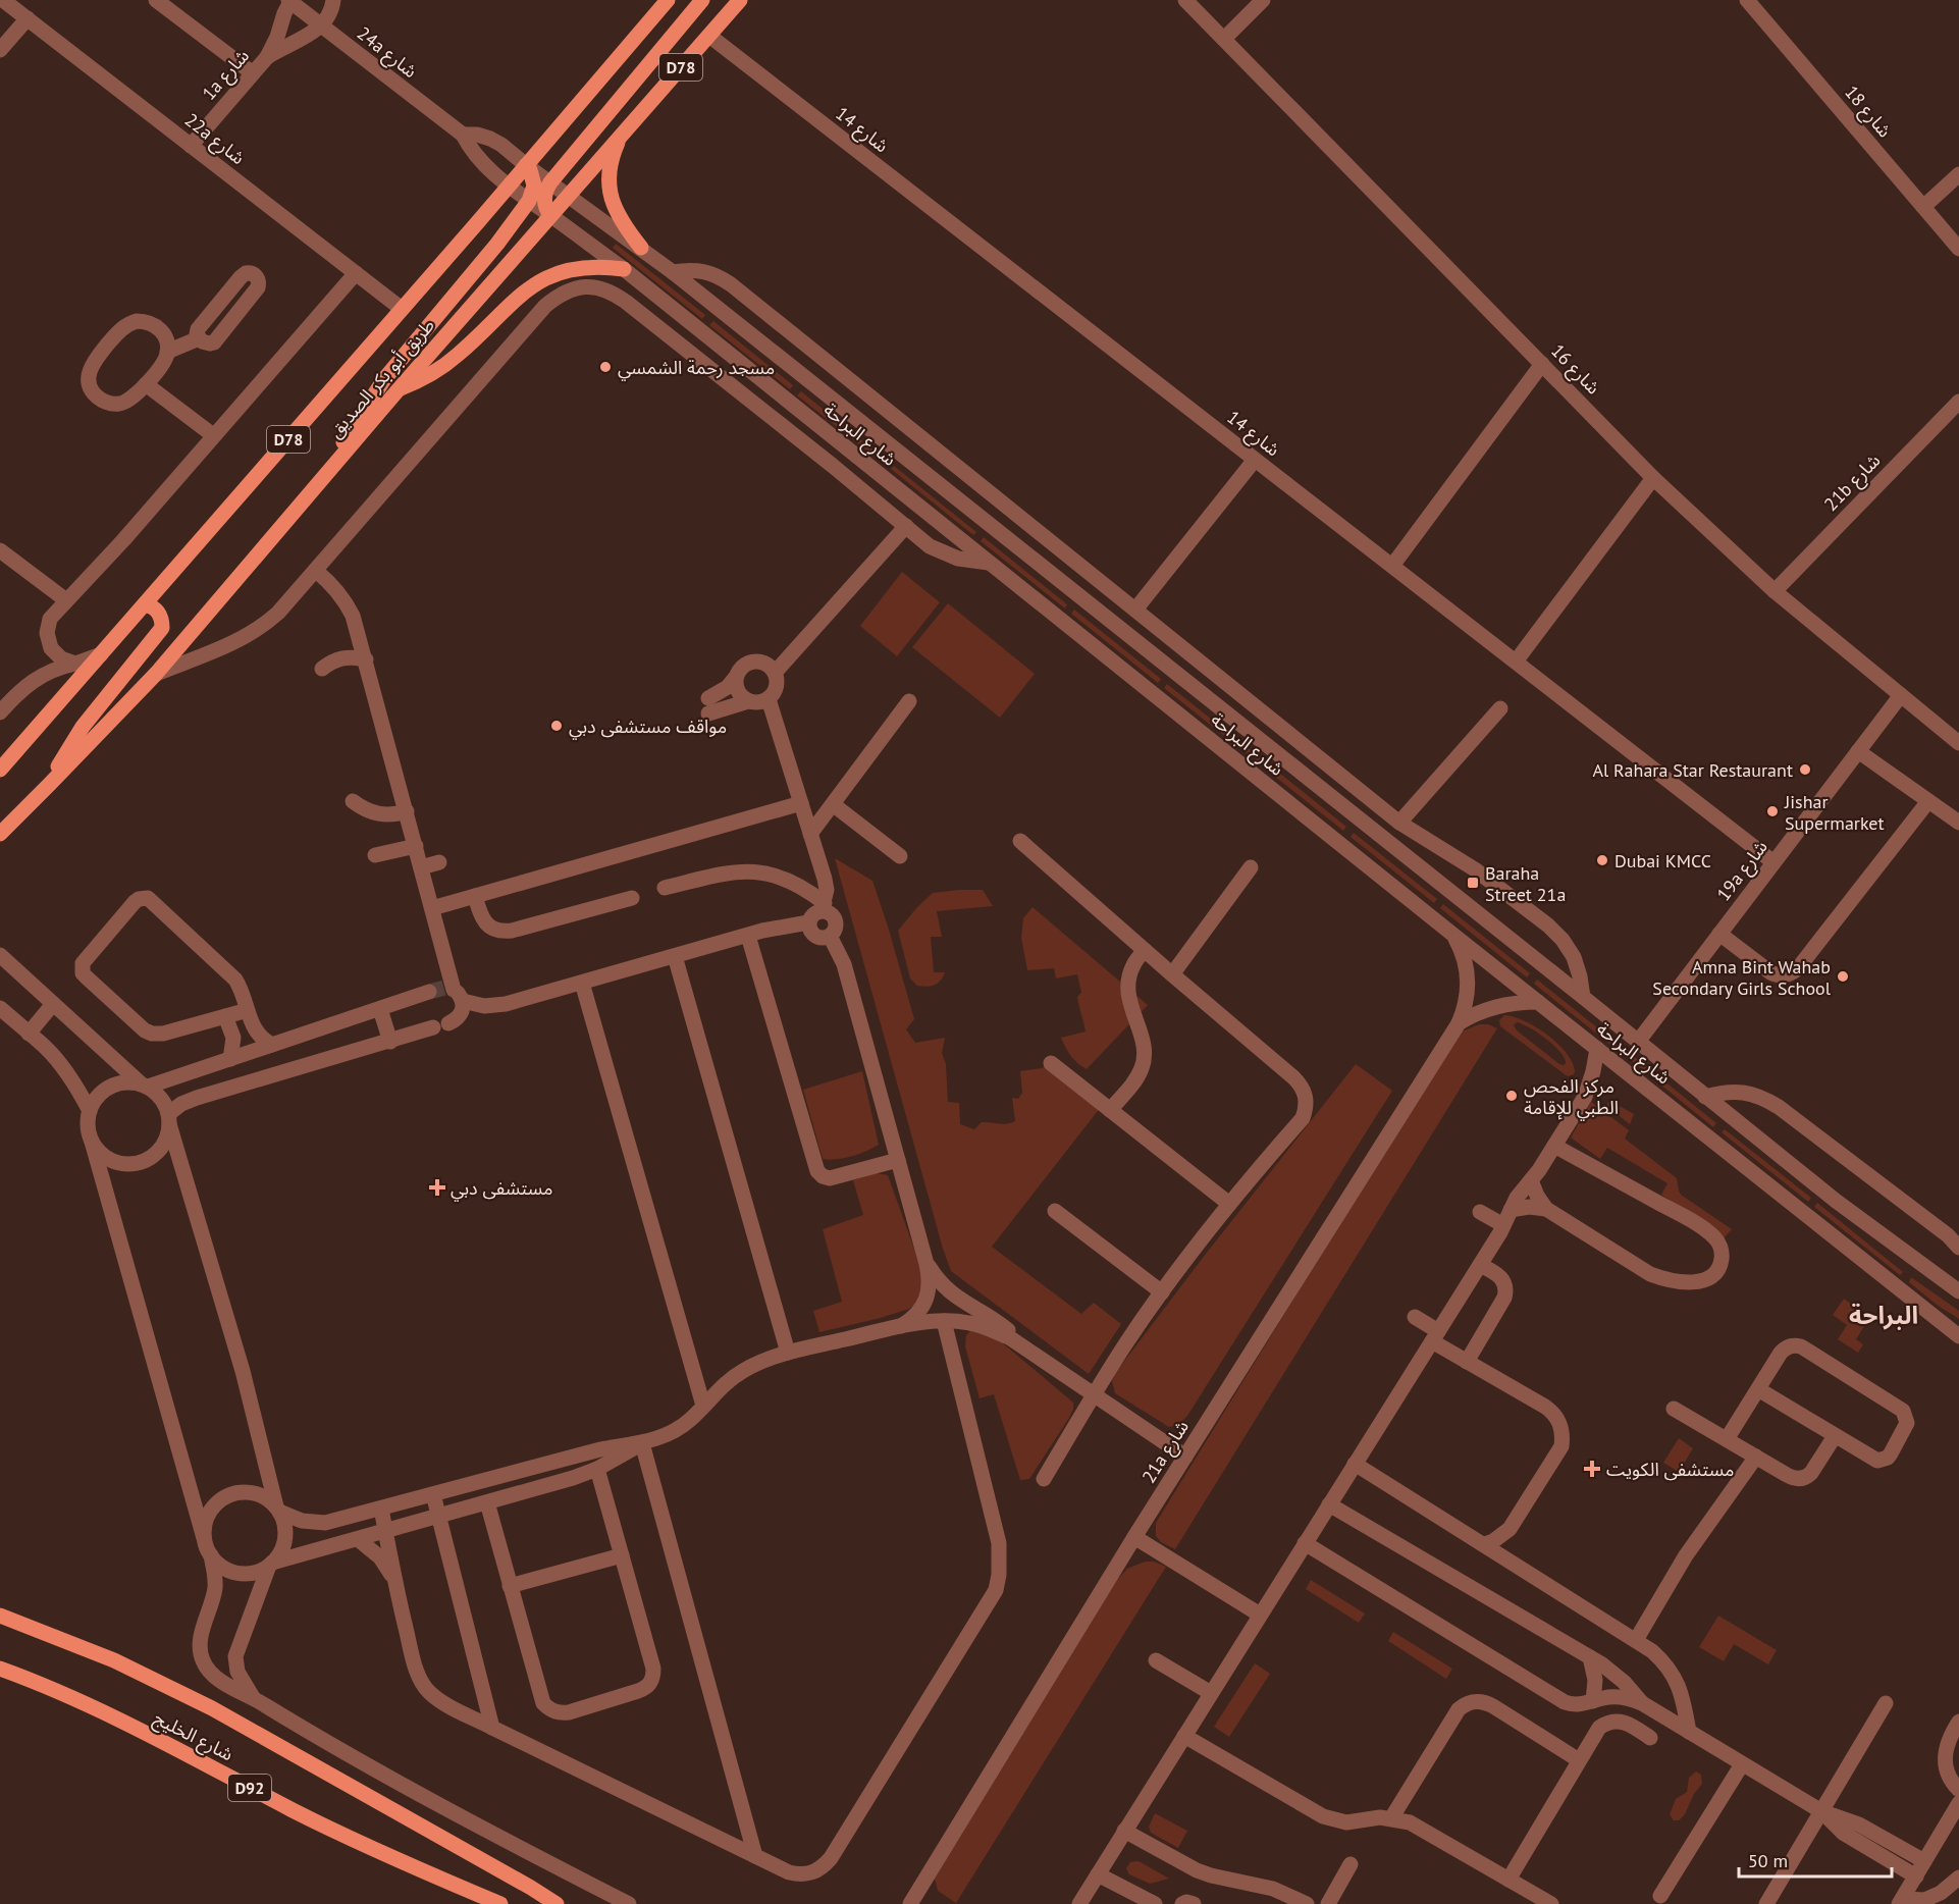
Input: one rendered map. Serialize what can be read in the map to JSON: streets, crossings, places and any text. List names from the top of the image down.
{
  "streets": {
    "main road": [
      "D78",
      "طريق أبو بكر الصديق",
      "شارع الخليج",
      "D92"
    ],
    "street": [
      "24a شارع",
      "1a شارع",
      "شارع 18",
      "شارع 14",
      "22a شارع",
      "شارع 16",
      "شارع البراحة",
      "21b شارع",
      "19a شارع",
      "21a شارع"
    ]
  },
  "crossings": [
    ["24a شارع", "1a شارع"],
    ["24a شارع", "طريق أبو بكر الصديق"],
    ["24a شارع", "شارع البراحة"],
    ["1a شارع", "22a شارع"],
    ["شارع 14", "طريق أبو بكر الصديق"],
    ["شارع 14", "19a شارع"],
    ["22a شارع", "طريق أبو بكر الصديق"],
    ["شارع 16", "21b شارع"],
    ["شارع 16", "19a شارع"],
    ["طريق أبو بكر الصديق", "شارع البراحة"],
    ["شارع البراحة", "19a شارع"],
    ["شارع البراحة", "21a شارع"]
  ],
  "districts": ["البراحة"],
  "places": {
    "other": [
      "مسجد رحمة الشمسي",
      "مواقف مستشفى دبي",
      "Al Rahara Star Restaurant",
      "Jishar Supermarket",
      "Dubai KMCC",
      "Amna Bint Wahab Secondary Girls School",
      "مركز الفحص الطبي للإقامة"
    ],
    "transit": ["Baraha Street 21a"],
    "health": ["مستشفى دبي", "مستشفى الكويت"]
  },
  "scale_bar": "50 m"
}
